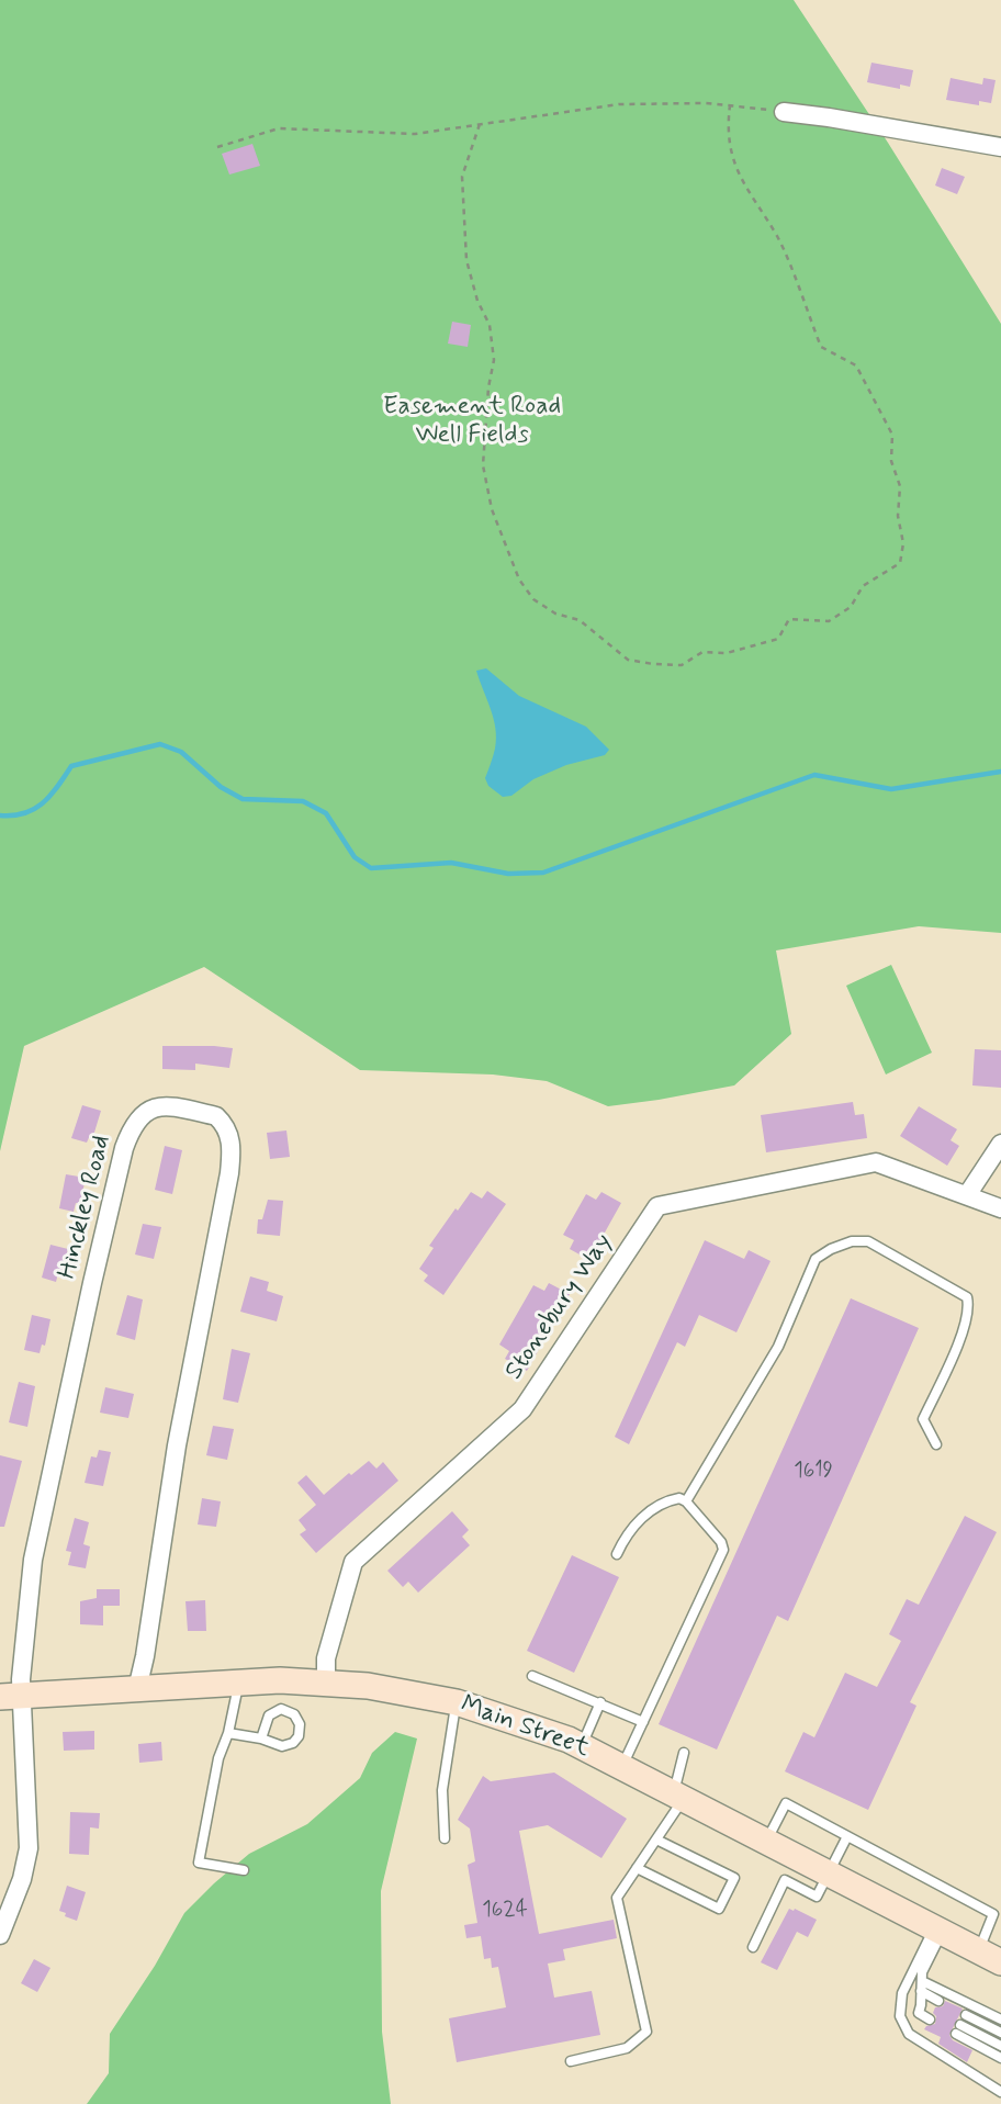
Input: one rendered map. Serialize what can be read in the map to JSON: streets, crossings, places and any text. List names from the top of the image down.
{
  "streets": {
    "main road": ["Main Street"],
    "street": ["Hinckley Road", "Stonebury Way"]
  },
  "crossings": [
    ["Hinckley Road", "Main Street"],
    ["Stonebury Way", "Main Street"]
  ],
  "parks": ["Easement Road Well Fields"],
  "house_numbers": ["1619", "1624"]
}
